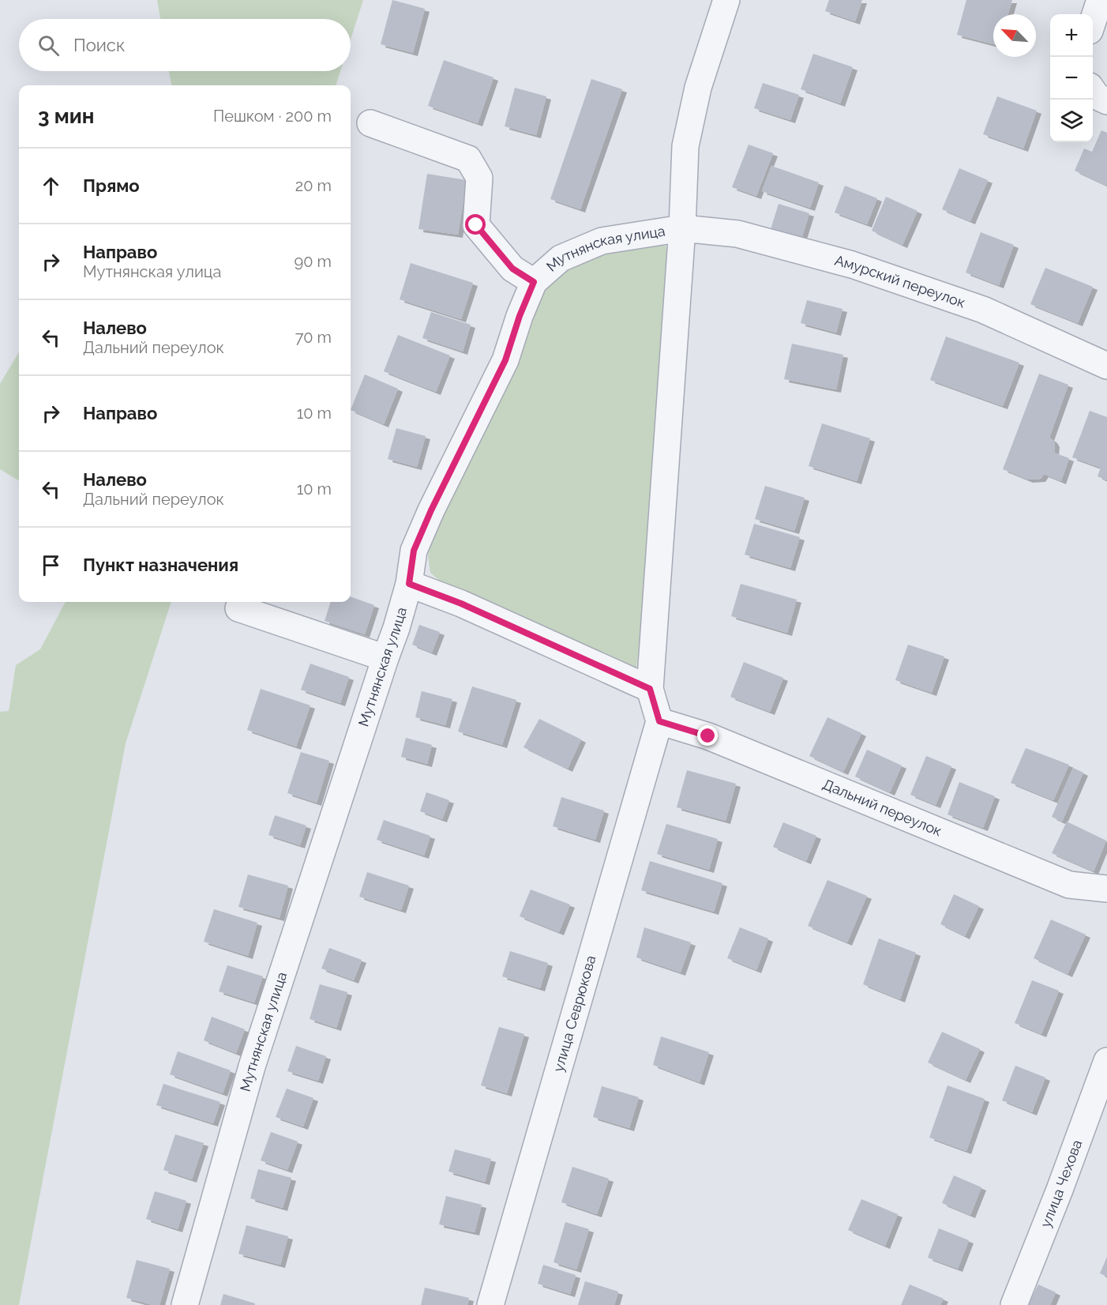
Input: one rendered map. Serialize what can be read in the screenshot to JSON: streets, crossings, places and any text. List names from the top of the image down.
{
  "streets": {
    "street": [
      "Мутнянская улица",
      "Амурский переулок",
      "Дальний переулок",
      "улица Севрюкова",
      "улица Чехова"
    ]
  },
  "crossings": [
    ["Мутнянская улица", "Амурский переулок"],
    ["Дальний переулок", "улица Севрюкова"]
  ],
  "north": "top left",
  "page": {
    "map_buttons": ["+", "−"],
    "search": "Поиск",
    "heading": ["3 мин", "Пешком · 200 m"],
    "list": [
      ["Прямо", "20 m"],
      ["Направо", "Мутнянская улица", "90 m"],
      ["Налево", "Дальний переулок", "70 m"],
      ["Направо", "10 m"],
      ["Налево", "Дальний переулок", "10 m"],
      "Пункт назначения"
    ]
  }
}
